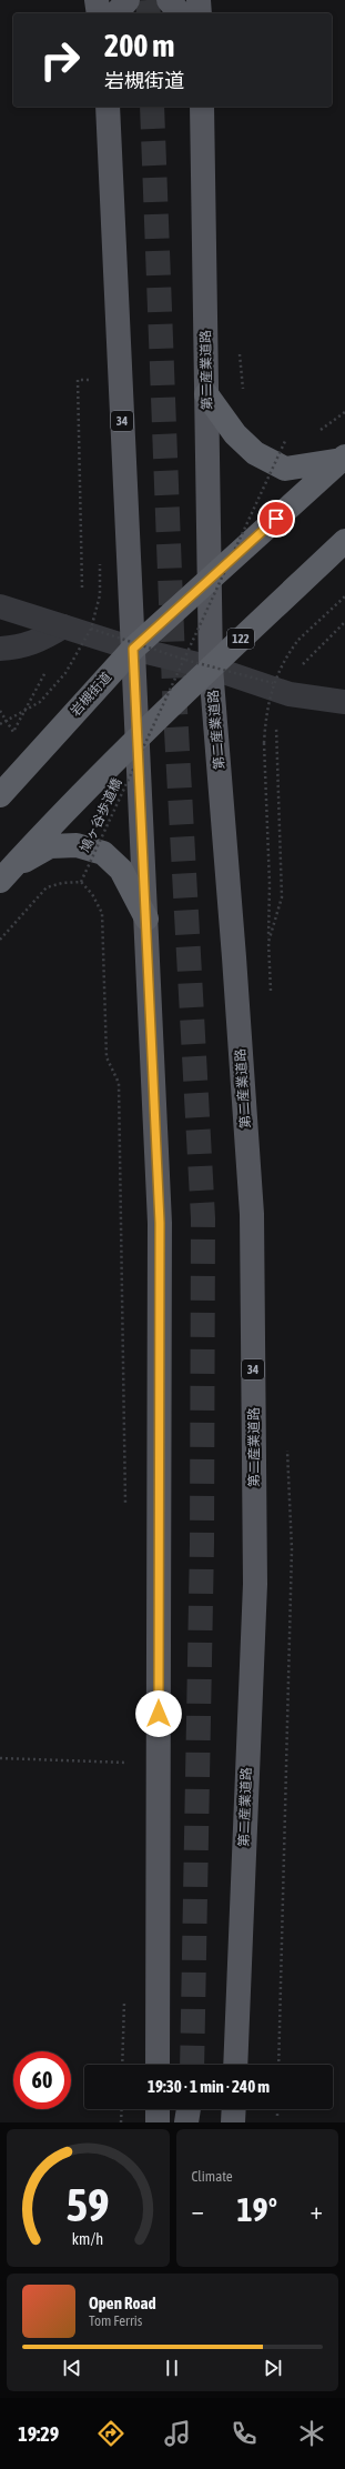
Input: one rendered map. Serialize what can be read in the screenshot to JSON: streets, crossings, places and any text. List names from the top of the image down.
{
  "streets": {
    "highway": ["122", "岩槻街道"],
    "main road": ["第二産業道路", "34"],
    "path": ["鳩ヶ谷歩道橋"]
  },
  "crossings": [
    ["第二産業道路", "122"],
    ["第二産業道路", "岩槻街道"],
    ["34", "122"],
    ["34", "岩槻街道"]
  ],
  "page": {
    "turn": ["200 m", "岩槻街道"],
    "limit": "60",
    "trip": "19:30 · 1 min · 240 m",
    "tile": "Climate",
    "heat": ["−", "19°", "+"],
    "song": ["Open Road", "Tom Ferris"],
    "tabs": "19:29",
    "gauge": ["59", "km/h"]
  }
}
